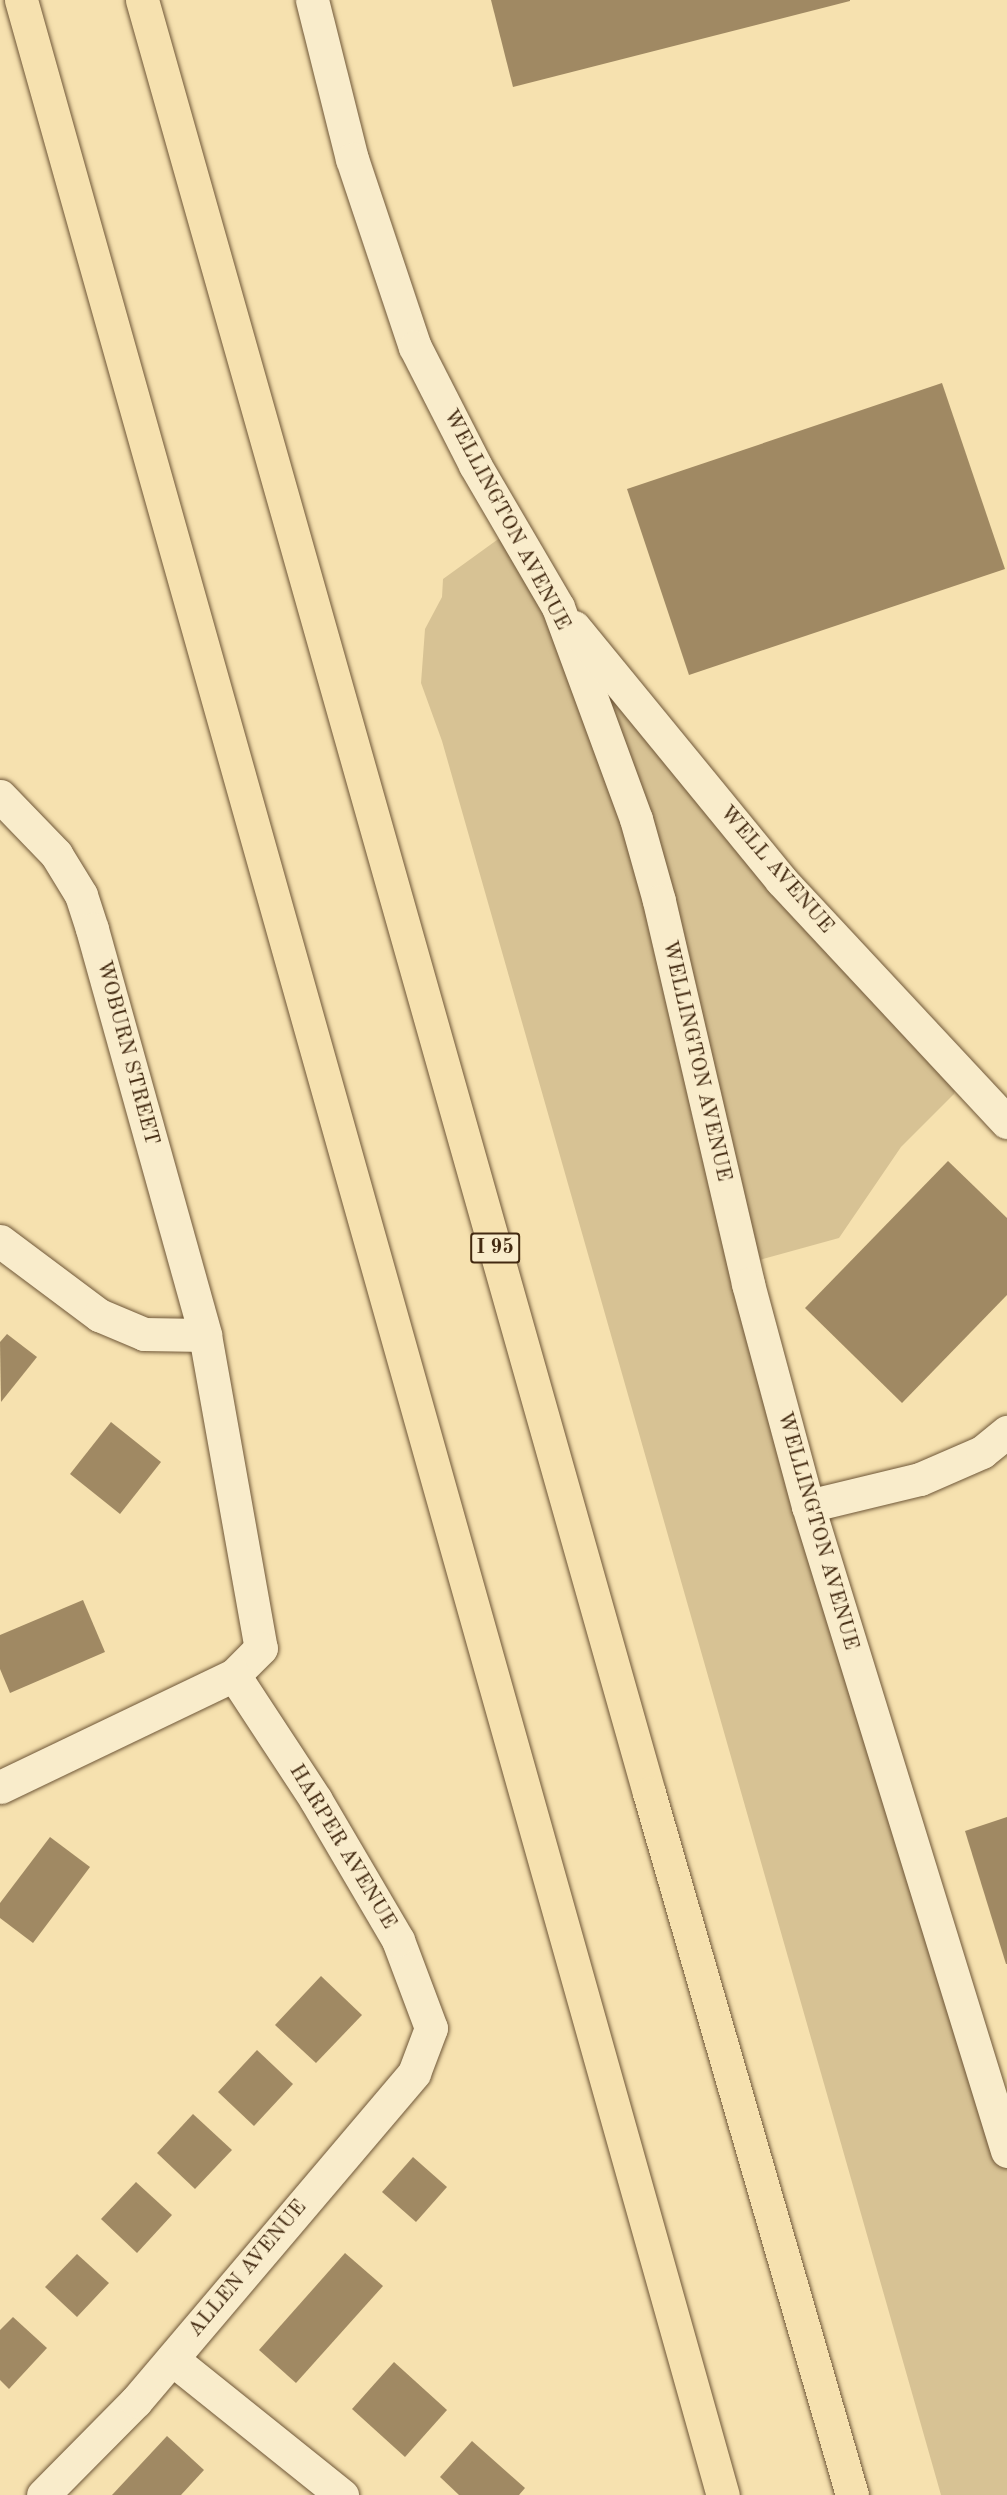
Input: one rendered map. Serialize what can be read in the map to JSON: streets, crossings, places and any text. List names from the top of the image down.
{
  "streets": {
    "highway": ["I 95"],
    "street": [
      "WELLINGTON AVENUE",
      "WELL AVENUE",
      "WOBURN STREET",
      "HARPER AVENUE",
      "ALLEN AVENUE"
    ]
  },
  "crossings": [
    ["WELLINGTON AVENUE", "WELL AVENUE"],
    ["HARPER AVENUE", "ALLEN AVENUE"]
  ]
}
